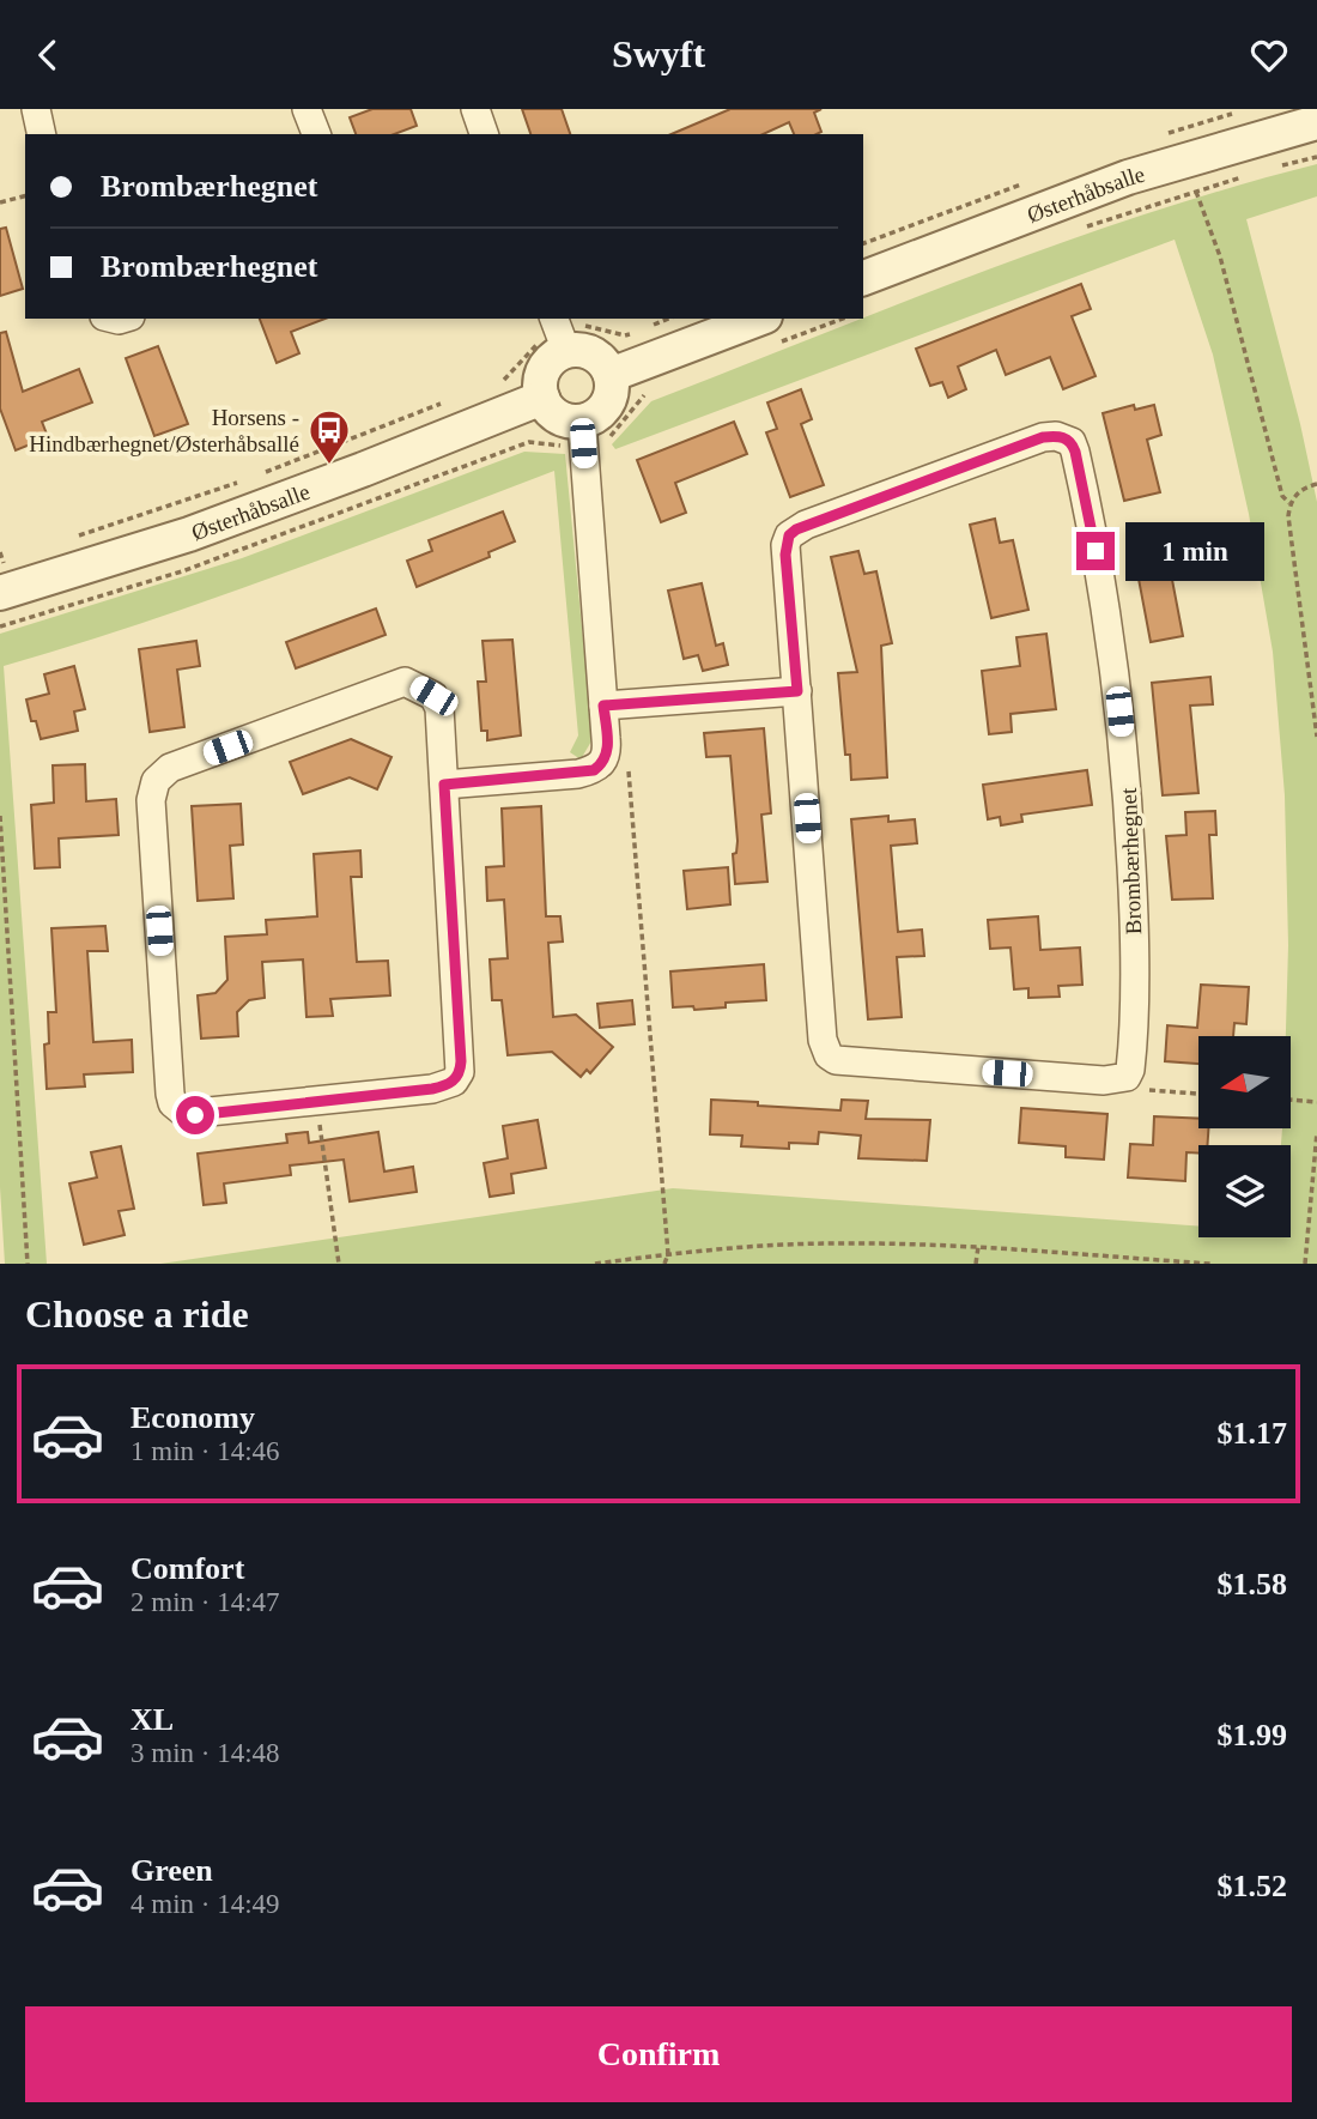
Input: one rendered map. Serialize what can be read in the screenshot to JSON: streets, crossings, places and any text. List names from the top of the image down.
{
  "streets": {
    "street": ["Østerhåbsalle", "Brombærhegnet"]
  },
  "places": {
    "bus stop": ["Horsens - Hindbærhegnet/Østerhåbsallé"]
  },
  "north": "left",
  "page": {
    "header": "Swyft",
    "banner": ["Brombærhegnet", "Brombærhegnet"],
    "bubble": "1 min",
    "heading": "Choose a ride",
    "list": [
      {
        "name": "Economy",
        "note": "1 min · 14:46",
        "value": "$1.17"
      },
      {
        "name": "Comfort",
        "note": "2 min · 14:47",
        "value": "$1.58"
      },
      {
        "name": "XL",
        "note": "3 min · 14:48",
        "value": "$1.99"
      },
      {
        "name": "Green",
        "note": "4 min · 14:49",
        "value": "$1.52"
      }
    ],
    "buttons": "Confirm"
  }
}
